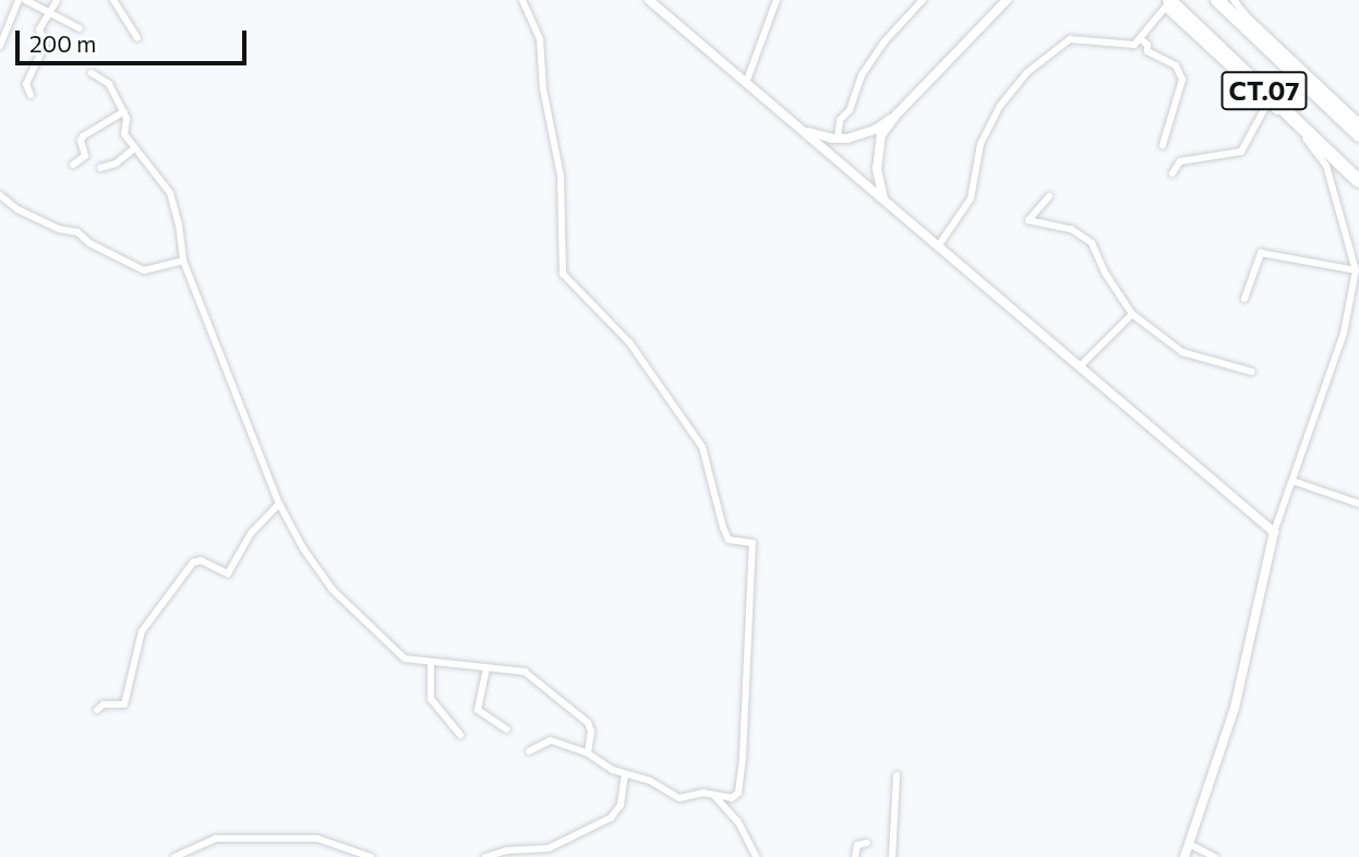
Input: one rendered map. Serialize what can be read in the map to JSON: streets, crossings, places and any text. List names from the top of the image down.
{
  "streets": {
    "highway": ["CT.07"]
  },
  "scale_bar": "200 m"
}
